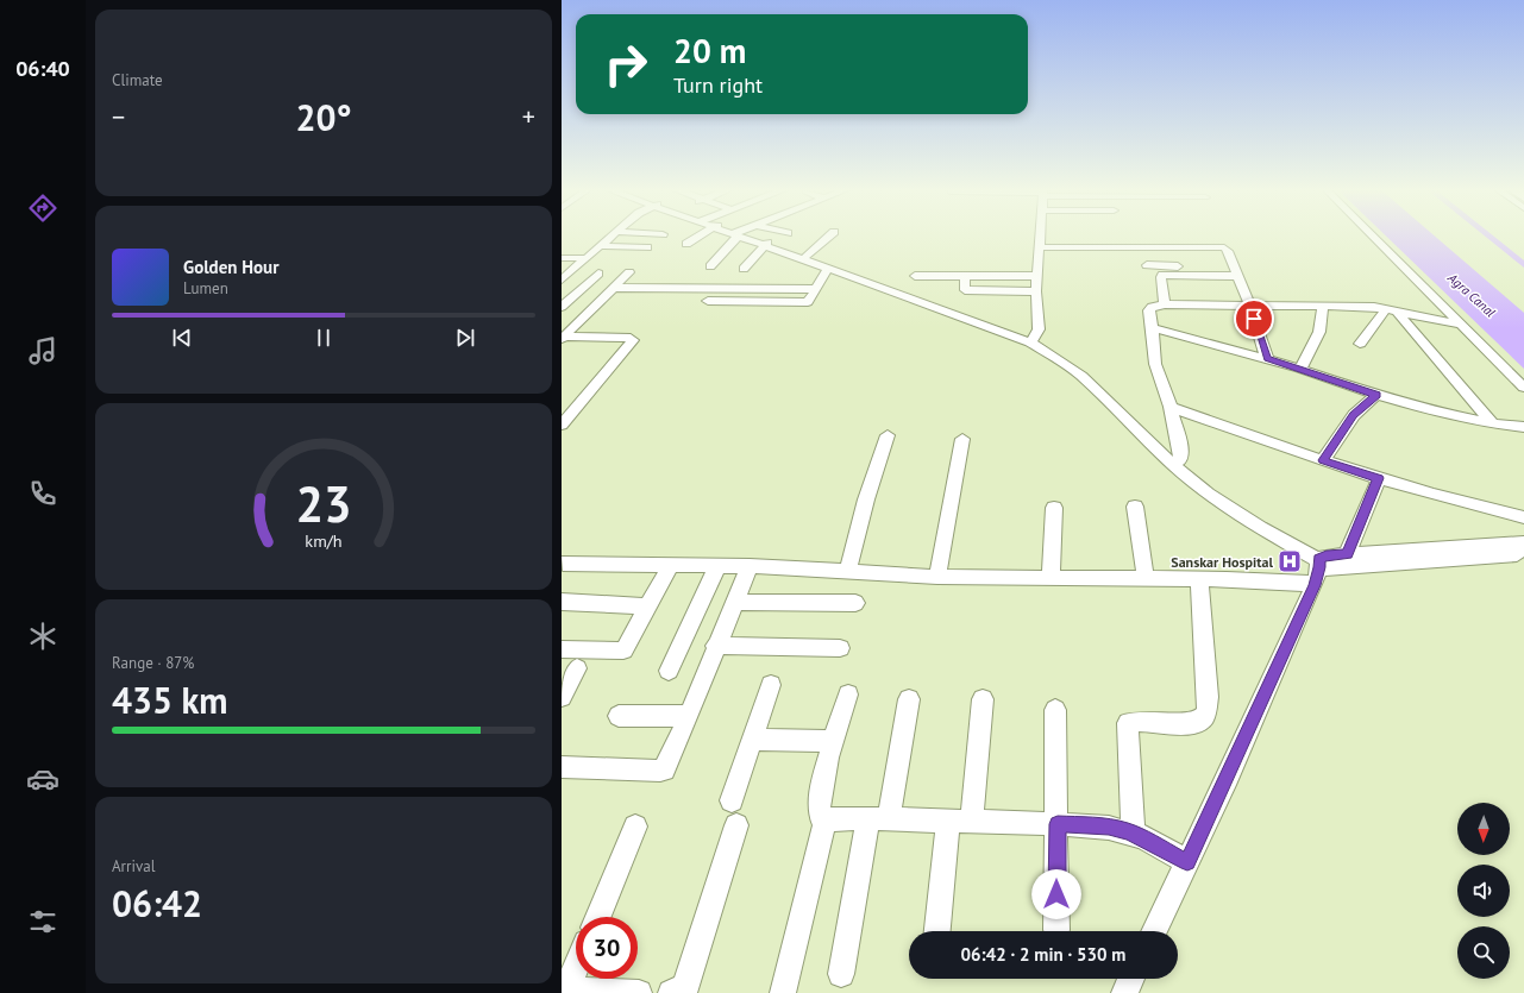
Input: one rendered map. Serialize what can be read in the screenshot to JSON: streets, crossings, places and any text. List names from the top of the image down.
{
  "water": ["Agra Canal"],
  "places": {
    "hospital": ["Sanskar Hospital"]
  },
  "north": "bottom",
  "page": {
    "tabs": "06:40",
    "tile": [
      "Climate",
      ["Range · 87%", "435 km"],
      ["Arrival", "06:42"]
    ],
    "turn": ["20 m", "Turn right"],
    "heat": ["−", "20°", "+"],
    "song": ["Golden Hour", "Lumen"],
    "limit": "30",
    "trip": "06:42 · 2 min · 530 m",
    "gauge": ["23", "km/h"]
  }
}
